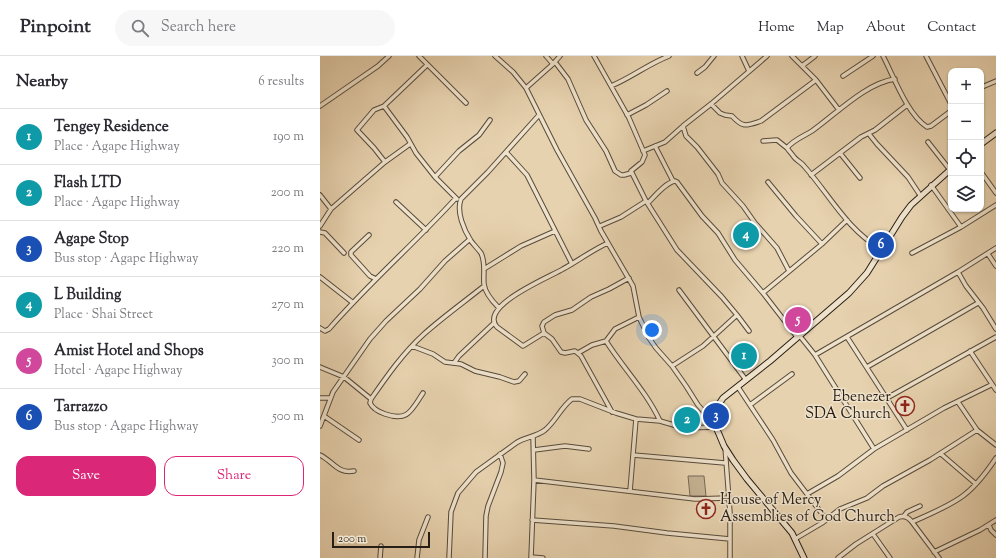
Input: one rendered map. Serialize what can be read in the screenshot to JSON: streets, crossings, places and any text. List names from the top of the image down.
{
  "places": {
    "church": ["Ebenezer SDA Church", "House of Mercy Assemblies of God Church"]
  },
  "scale_bar": "200 m",
  "page": {
    "header": "Pinpoint",
    "search": "Search here",
    "nav": [
      "Home",
      "Map",
      "About",
      "Contact"
    ],
    "heading": ["Nearby", "6 results"],
    "map_buttons": ["+", "−"],
    "list": [
      {
        "mark": "1",
        "name": "Tengey Residence",
        "note": "Place · Agape Highway",
        "value": "190 m"
      },
      {
        "mark": "2",
        "name": "Flash LTD",
        "note": "Place · Agape Highway",
        "value": "200 m"
      },
      {
        "mark": "3",
        "name": "Agape Stop",
        "note": "Bus stop · Agape Highway",
        "value": "220 m"
      },
      {
        "mark": "4",
        "name": "L Building",
        "note": "Place · Shai Street",
        "value": "270 m"
      },
      {
        "mark": "5",
        "name": "Amist Hotel and Shops",
        "note": "Hotel · Agape Highway",
        "value": "300 m"
      },
      {
        "mark": "6",
        "name": "Tarrazzo",
        "note": "Bus stop · Agape Highway",
        "value": "500 m"
      }
    ],
    "pins": [
      "4",
      "6",
      "5",
      "1",
      "3",
      "2"
    ],
    "buttons": ["Save", "Share"],
    "scale": "200 m"
  }
}
